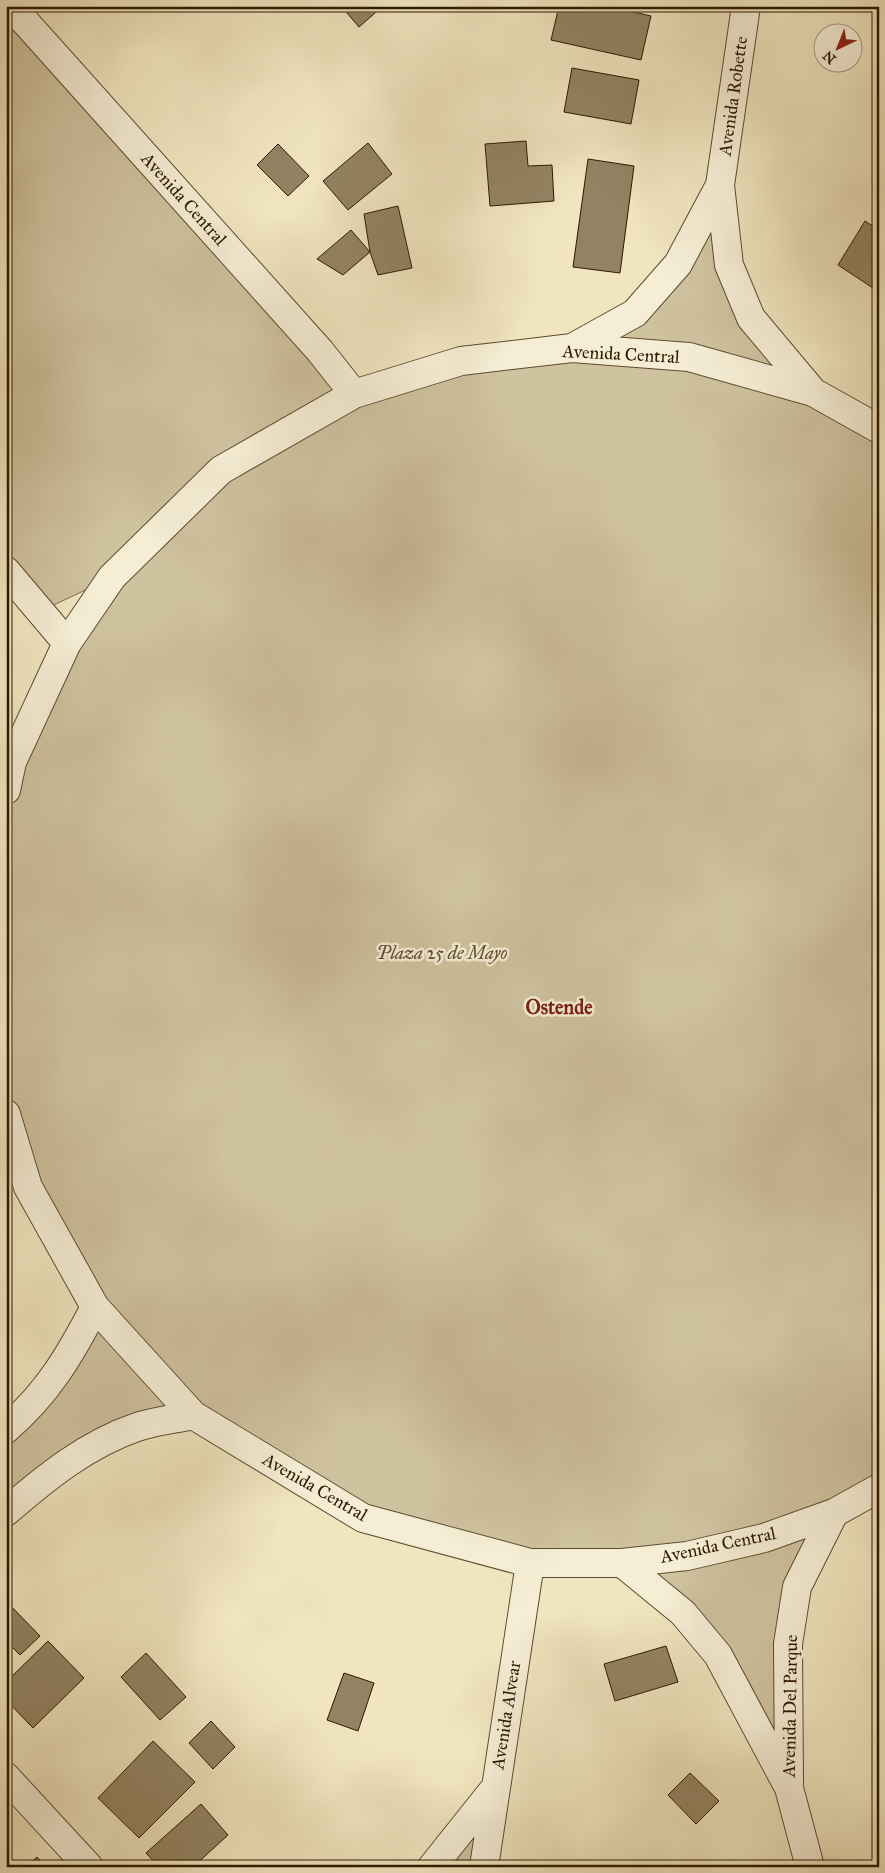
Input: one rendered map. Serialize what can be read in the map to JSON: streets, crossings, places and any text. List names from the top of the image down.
{
  "streets": {
    "street": [
      "Avenida Robette",
      "Avenida Central",
      "Avenida Del Parque",
      "Avenida Alvear"
    ]
  },
  "crossings": [
    ["Avenida Robette", "Avenida Central"],
    ["Avenida Central", "Avenida Del Parque"],
    ["Avenida Central", "Avenida Alvear"]
  ],
  "districts": ["Ostende"],
  "parks": ["Plaza 25 de Mayo"],
  "north": "bottom left"
}
